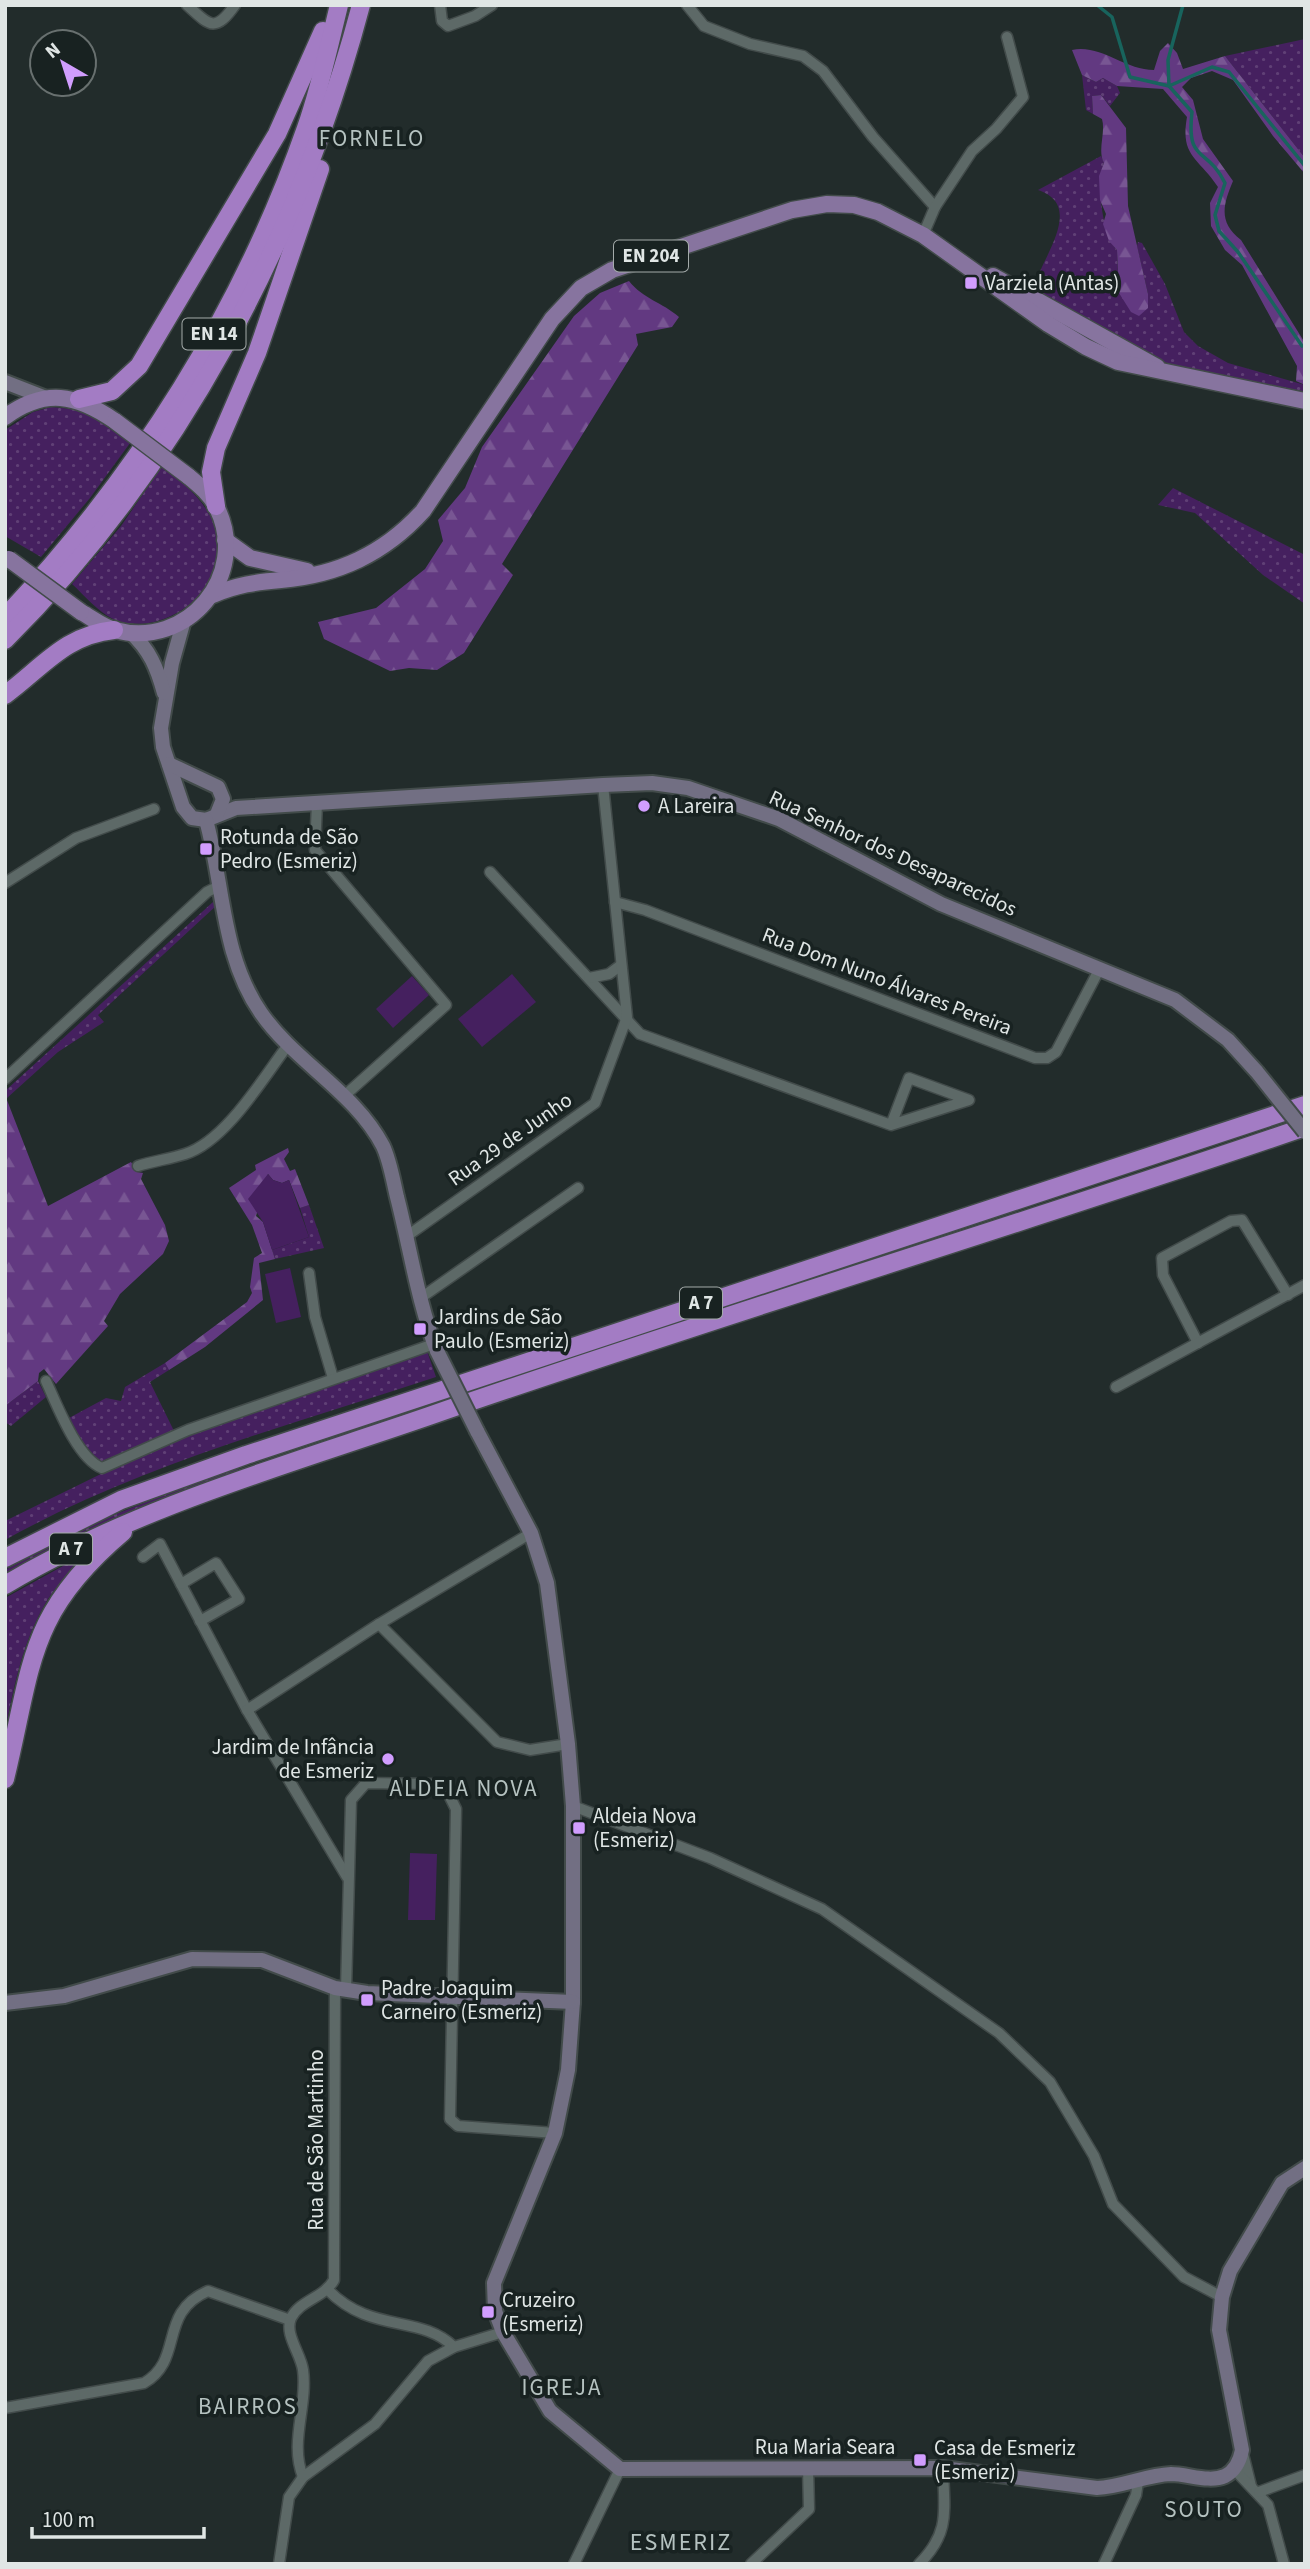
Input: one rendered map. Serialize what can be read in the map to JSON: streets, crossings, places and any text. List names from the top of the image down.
{
  "streets": {
    "highway": ["EN 14", "A 7"],
    "main road": ["EN 204"],
    "street": [
      "Rua Senhor dos Desaparecidos",
      "Rua Dom Nuno Álvares Pereira",
      "Rua 29 de Junho",
      "Rua de São Martinho",
      "Rua Maria Seara"
    ]
  },
  "crossings": [
    ["Rua Senhor dos Desaparecidos", "Rua Dom Nuno Álvares Pereira"],
    ["Rua Senhor dos Desaparecidos", "A 7"]
  ],
  "districts": [
    "FORNELO",
    "ALDEIA NOVA",
    "IGREJA",
    "BAIRROS",
    "SOUTO",
    "ESMERIZ"
  ],
  "places": {
    "transit": [
      "Varziela (Antas)",
      "Rotunda de São Pedro (Esmeriz)",
      "Jardins de São Paulo (Esmeriz)",
      "Aldeia Nova (Esmeriz)",
      "Padre Joaquim Carneiro (Esmeriz)",
      "Cruzeiro (Esmeriz)",
      "Casa de Esmeriz (Esmeriz)"
    ],
    "other": ["A Lareira", "Jardim de Infância de Esmeriz"]
  },
  "scale_bar": "100 m",
  "north": "top left"
}
